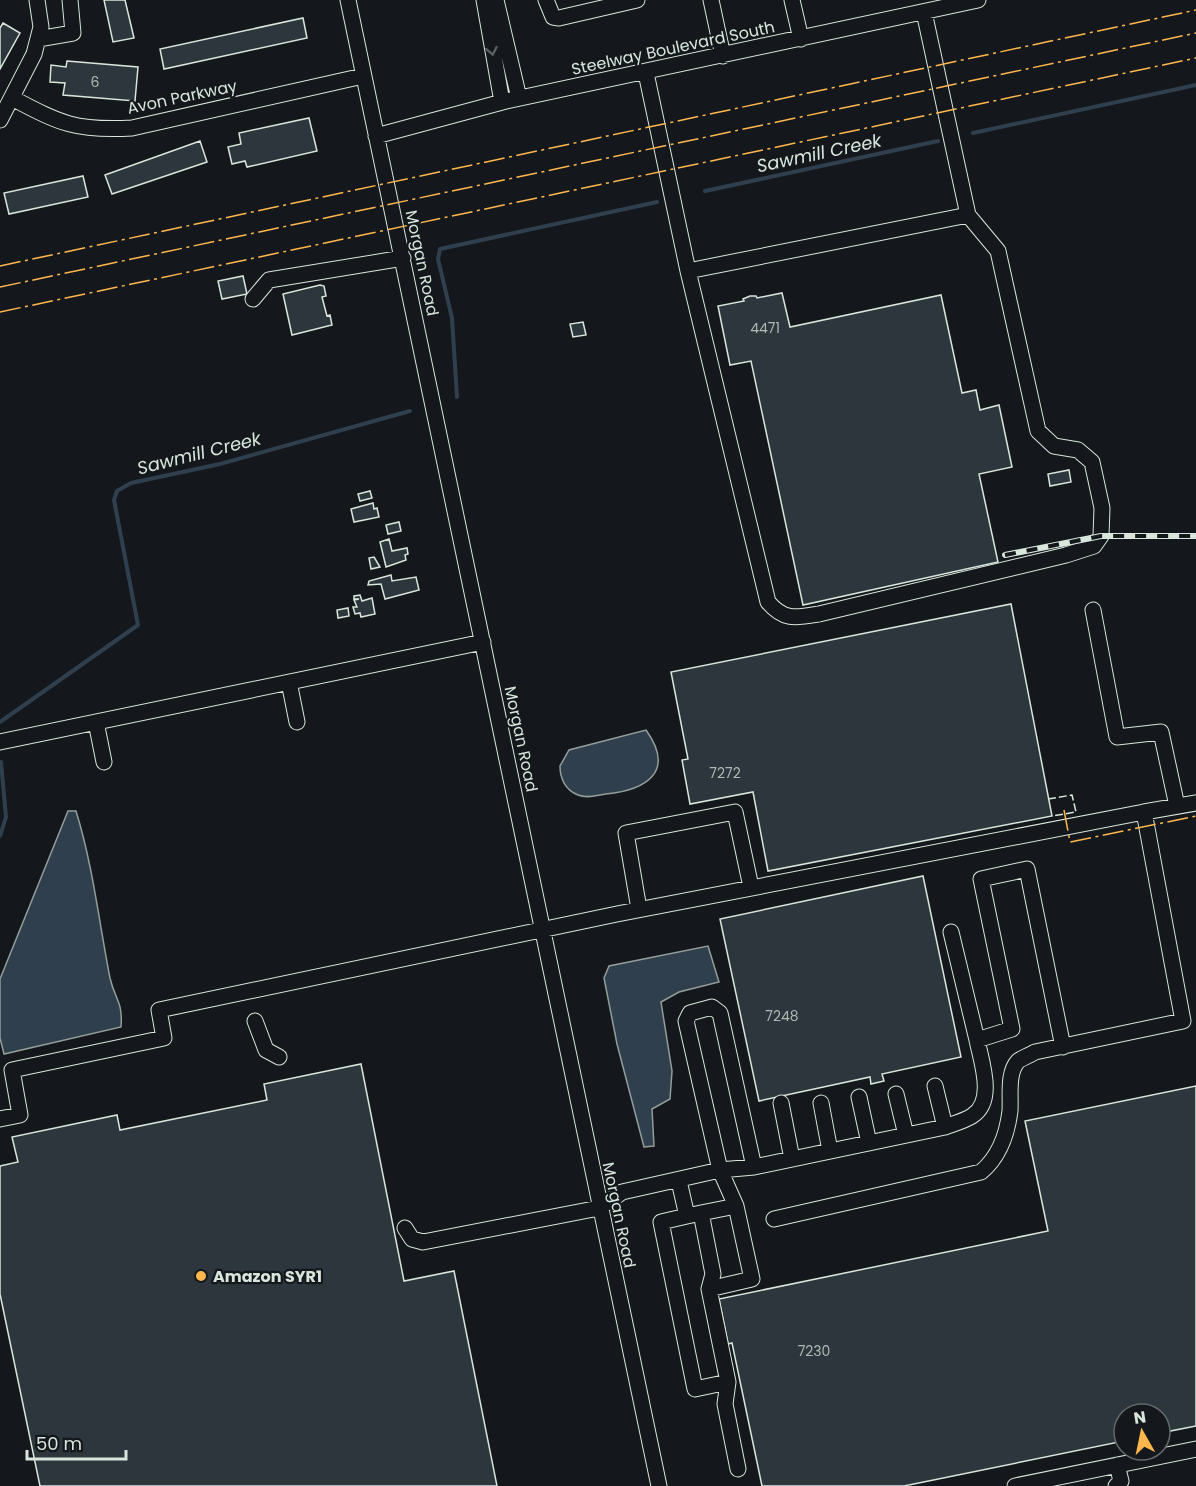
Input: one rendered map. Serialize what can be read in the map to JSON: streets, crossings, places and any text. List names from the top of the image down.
{
  "streets": {
    "street": ["Steelway Boulevard South", "Avon Parkway", "Morgan Road"]
  },
  "crossings": [
    ["Steelway Boulevard South", "Morgan Road"],
    ["Avon Parkway", "Morgan Road"]
  ],
  "water": ["Sawmill Creek"],
  "places": ["Amazon SYR1"],
  "house_numbers": [
    "6",
    "4471",
    "7272",
    "7248",
    "7230"
  ],
  "scale_bar": "50 m",
  "north": "top"
}
